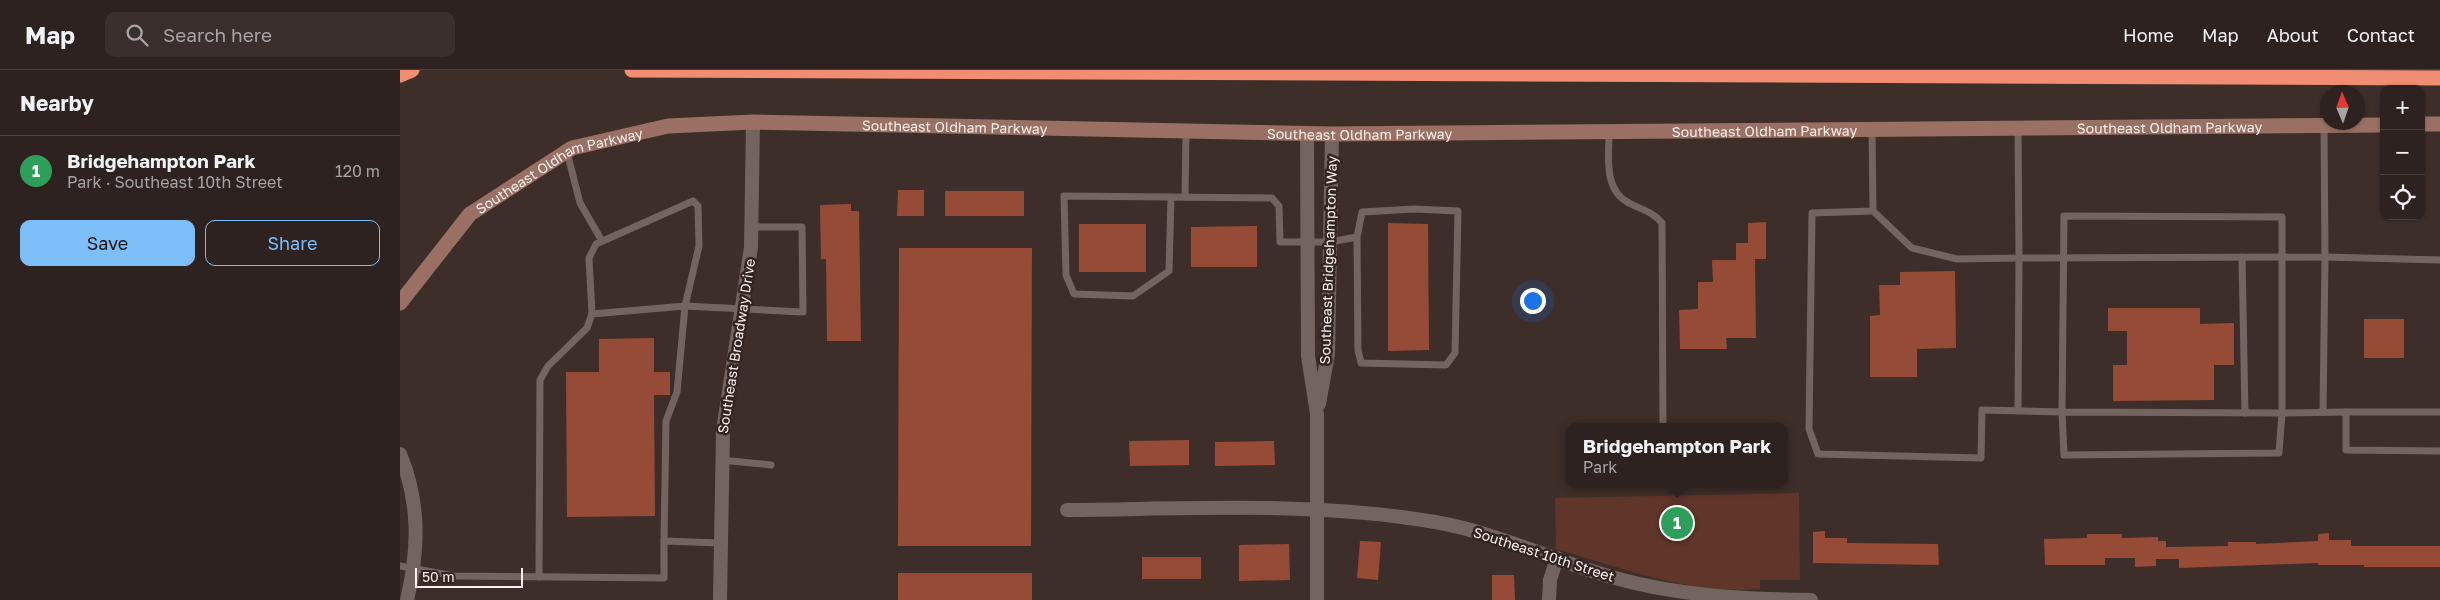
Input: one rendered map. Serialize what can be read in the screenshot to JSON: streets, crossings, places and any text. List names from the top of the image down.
{
  "streets": {
    "street": [
      "Southeast Oldham Parkway",
      "Southeast Bridgehampton Way",
      "Southeast Broadway Drive",
      "Southeast 10th Street"
    ]
  },
  "crossings": [
    ["Southeast Oldham Parkway", "Southeast Bridgehampton Way"],
    ["Southeast Oldham Parkway", "Southeast Broadway Drive"],
    ["Southeast Bridgehampton Way", "Southeast 10th Street"]
  ],
  "scale_bar": "50 m",
  "north": "top",
  "page": {
    "header": "Map",
    "search": "Search here",
    "nav": [
      "Home",
      "Map",
      "About",
      "Contact"
    ],
    "heading": "Nearby",
    "map_buttons": ["+", "−"],
    "list": [
      {
        "mark": "1",
        "name": "Bridgehampton Park",
        "note": "Park · Southeast 10th Street",
        "value": "120 m"
      }
    ],
    "buttons": ["Save", "Share"],
    "popup": ["Bridgehampton Park", "Park"],
    "pins": "1",
    "scale": "50 m"
  }
}
